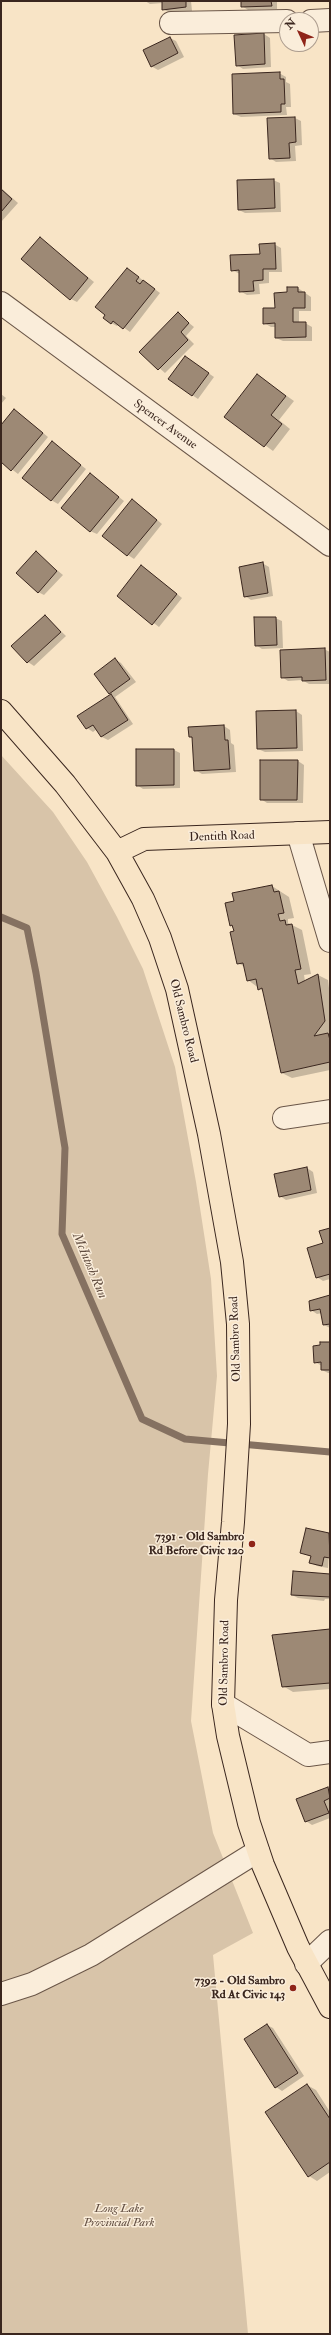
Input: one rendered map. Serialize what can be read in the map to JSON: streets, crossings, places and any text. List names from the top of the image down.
{
  "streets": {
    "main road": ["Dentith Road", "Old Sambro Road"],
    "street": ["Spencer Avenue"]
  },
  "crossings": [
    ["Dentith Road", "Old Sambro Road"]
  ],
  "water": ["McIntosh Run"],
  "parks": ["Long Lake Provincial Park"],
  "places": ["7391 - Old Sambro Rd Before Civic 120", "7392 - Old Sambro Rd At Civic 143"],
  "north": "top left"
}
